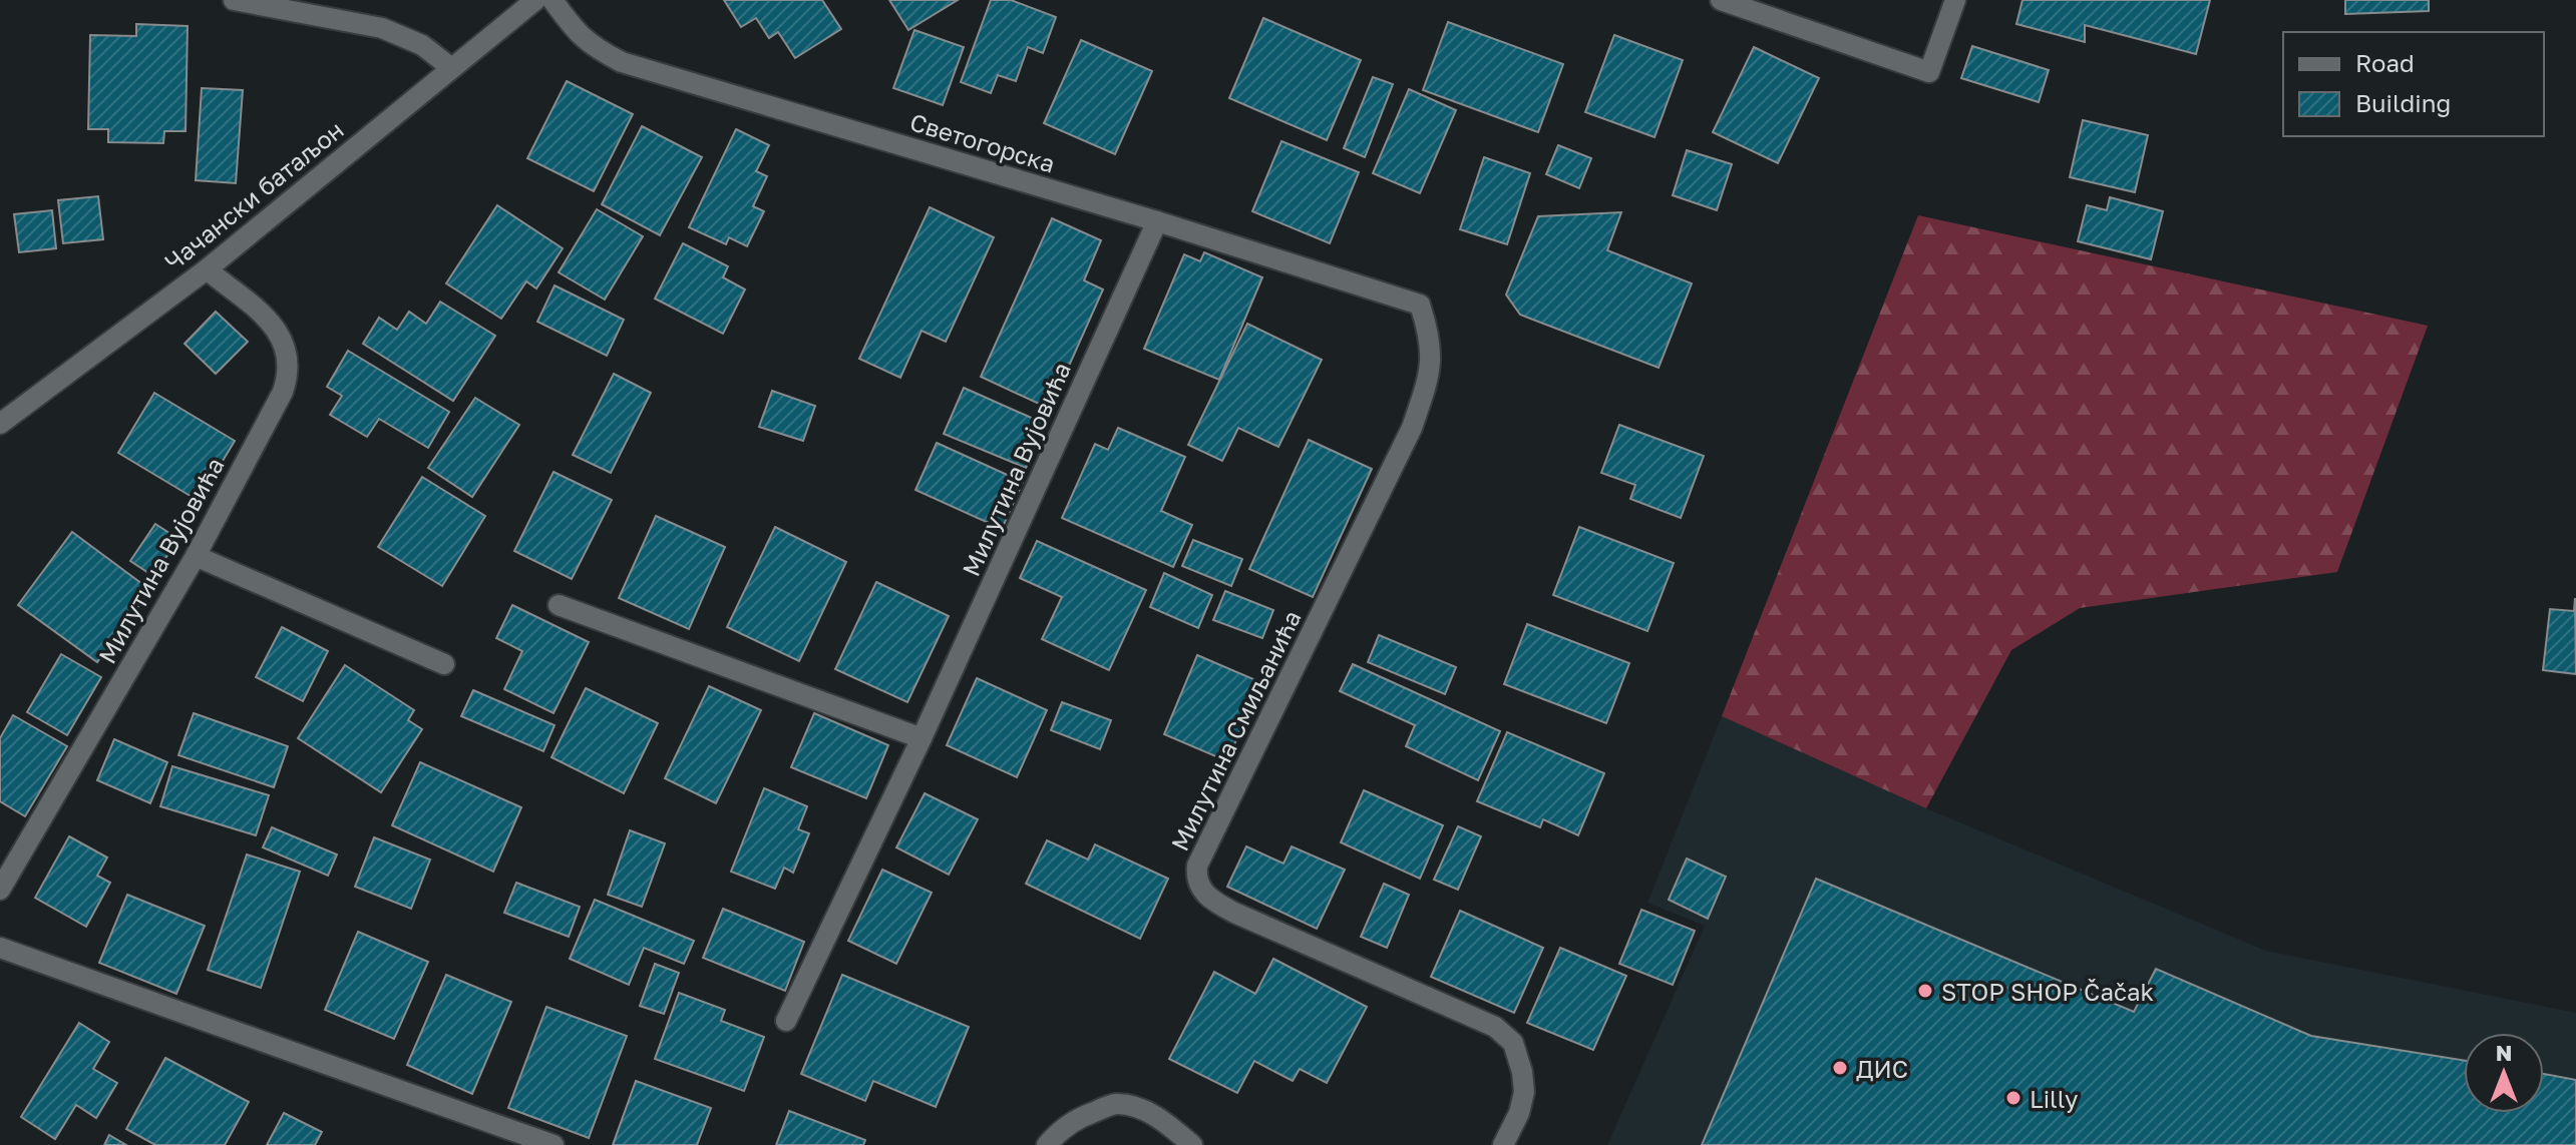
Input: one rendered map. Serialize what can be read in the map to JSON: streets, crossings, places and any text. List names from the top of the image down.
{
  "streets": {
    "street": [
      "Светогорска",
      "Чачански батаљон",
      "Милутина Вујовића",
      "Милутина Смиљанића"
    ]
  },
  "crossings": [
    ["Светогорска", "Милутина Вујовића"],
    ["Светогорска", "Милутина Смиљанића"],
    ["Чачански батаљон", "Милутина Вујовића"]
  ],
  "places": ["STOP SHOP Čačak", "ДИС", "Lilly"],
  "legend": ["Road", "Building"],
  "north": "top"
}
